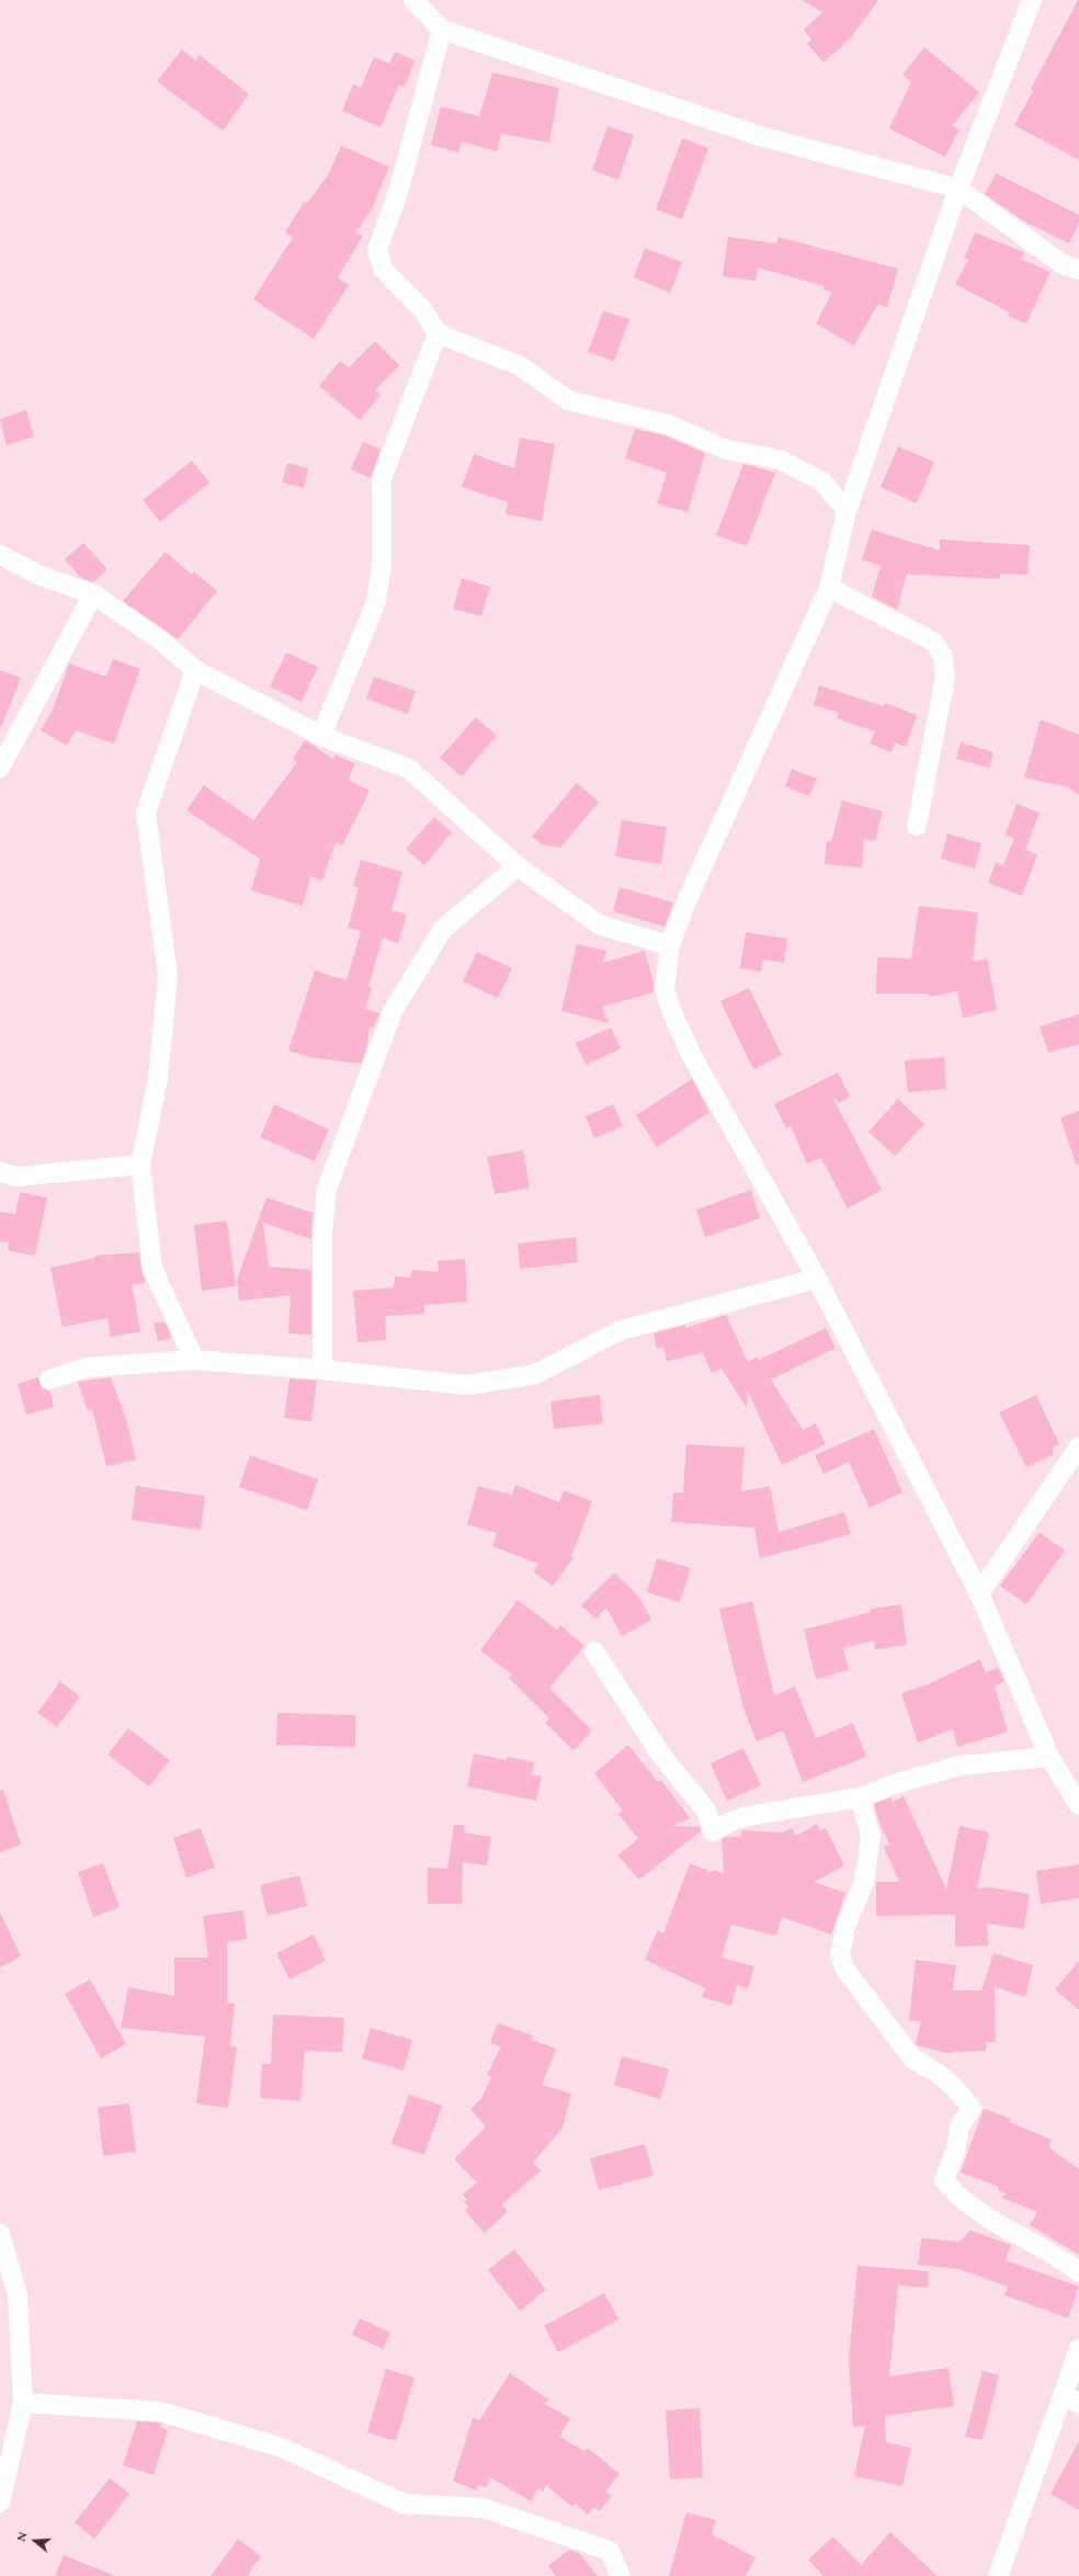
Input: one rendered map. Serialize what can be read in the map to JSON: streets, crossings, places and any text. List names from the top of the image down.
{
  "north": "left"
}
